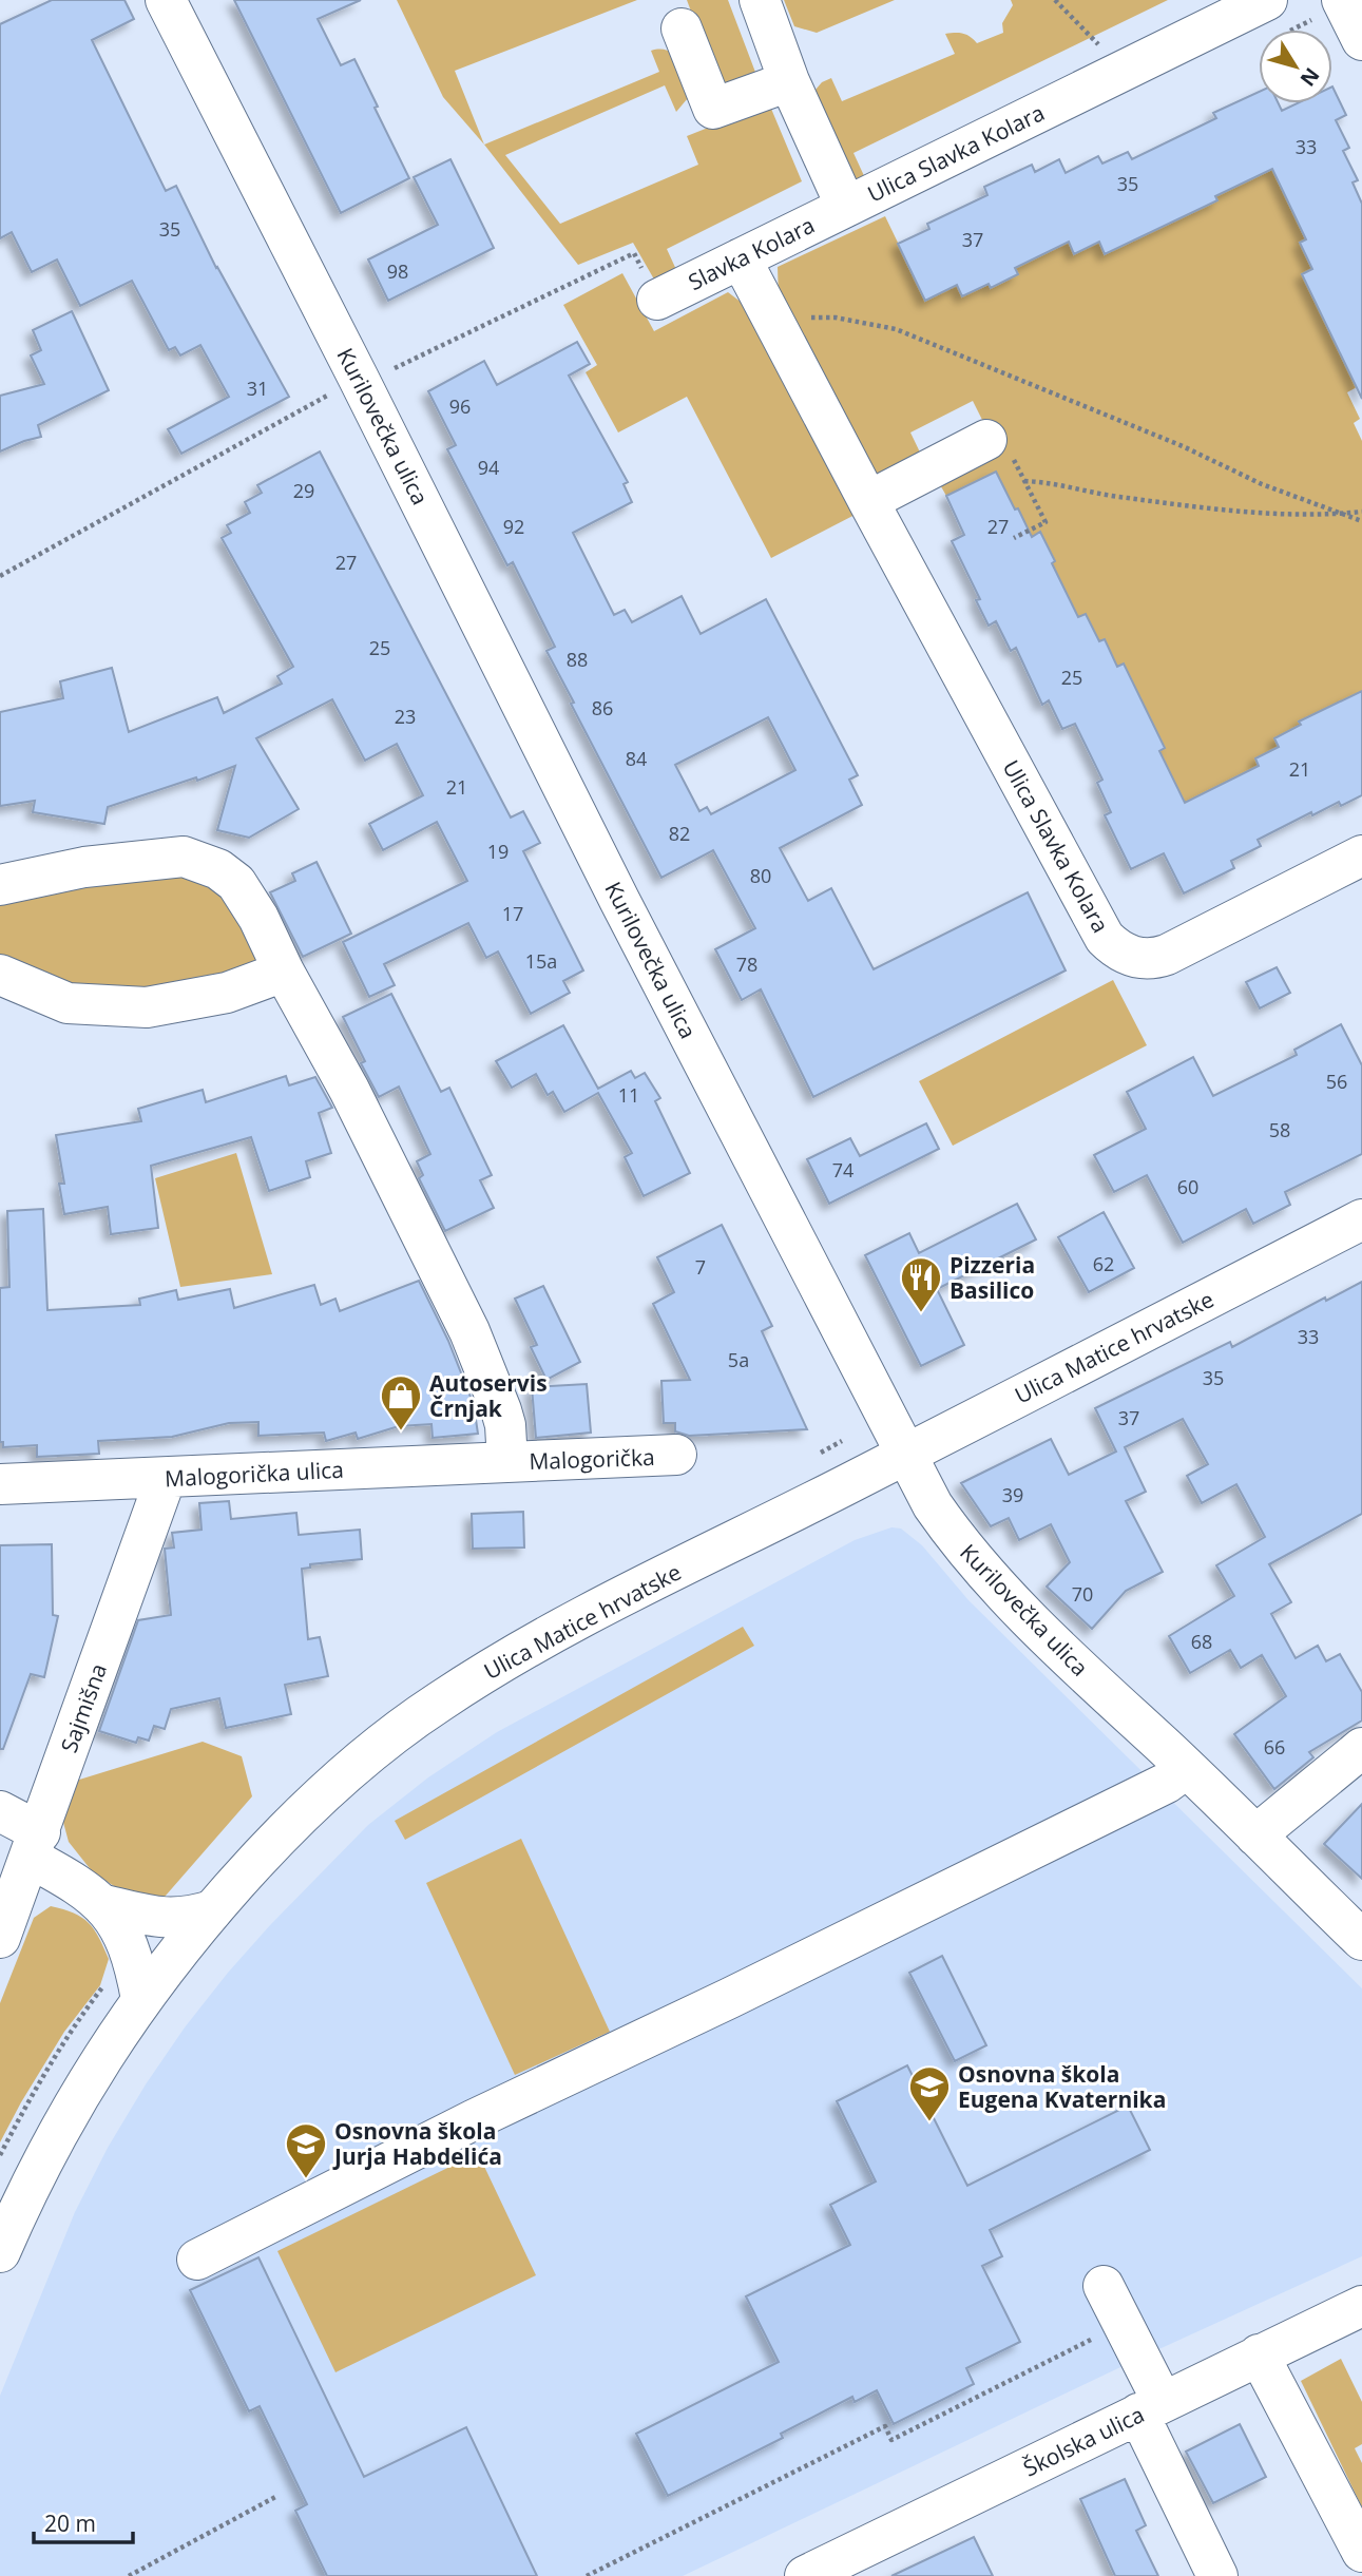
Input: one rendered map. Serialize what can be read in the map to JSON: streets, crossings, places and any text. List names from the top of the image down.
{
  "streets": {
    "street": [
      "Ulica Slavka Kolara",
      "Slavka Kolara",
      "Kurilovečka ulica",
      "Ulica Matice hrvatske",
      "Malogorička",
      "Malogorička ulica",
      "Sajmišna",
      "Školska ulica"
    ]
  },
  "crossings": [
    ["Ulica Slavka Kolara", "Slavka Kolara"],
    ["Kurilovečka ulica", "Ulica Matice hrvatske"],
    ["Malogorička", "Malogorička ulica"],
    ["Malogorička ulica", "Sajmišna"]
  ],
  "places": {
    "restaurant": ["Pizzeria Basilico"],
    "shop": ["Autoservis Črnjak"],
    "school or university": ["Osnovna škola Eugena Kvaternika", "Osnovna škola Jurja Habdelića"]
  },
  "house_numbers": [
    "33",
    "35",
    "35",
    "37",
    "98",
    "31",
    "96",
    "94",
    "29",
    "92",
    "27",
    "27",
    "25",
    "88",
    "25",
    "86",
    "23",
    "84",
    "21",
    "21",
    "82",
    "19",
    "80",
    "17",
    "15a",
    "78",
    "56",
    "11",
    "58",
    "74",
    "60",
    "62",
    "7",
    "33",
    "5a",
    "35",
    "37",
    "39",
    "70",
    "68",
    "66"
  ],
  "scale_bar": "20 m",
  "north": "bottom right"
}
